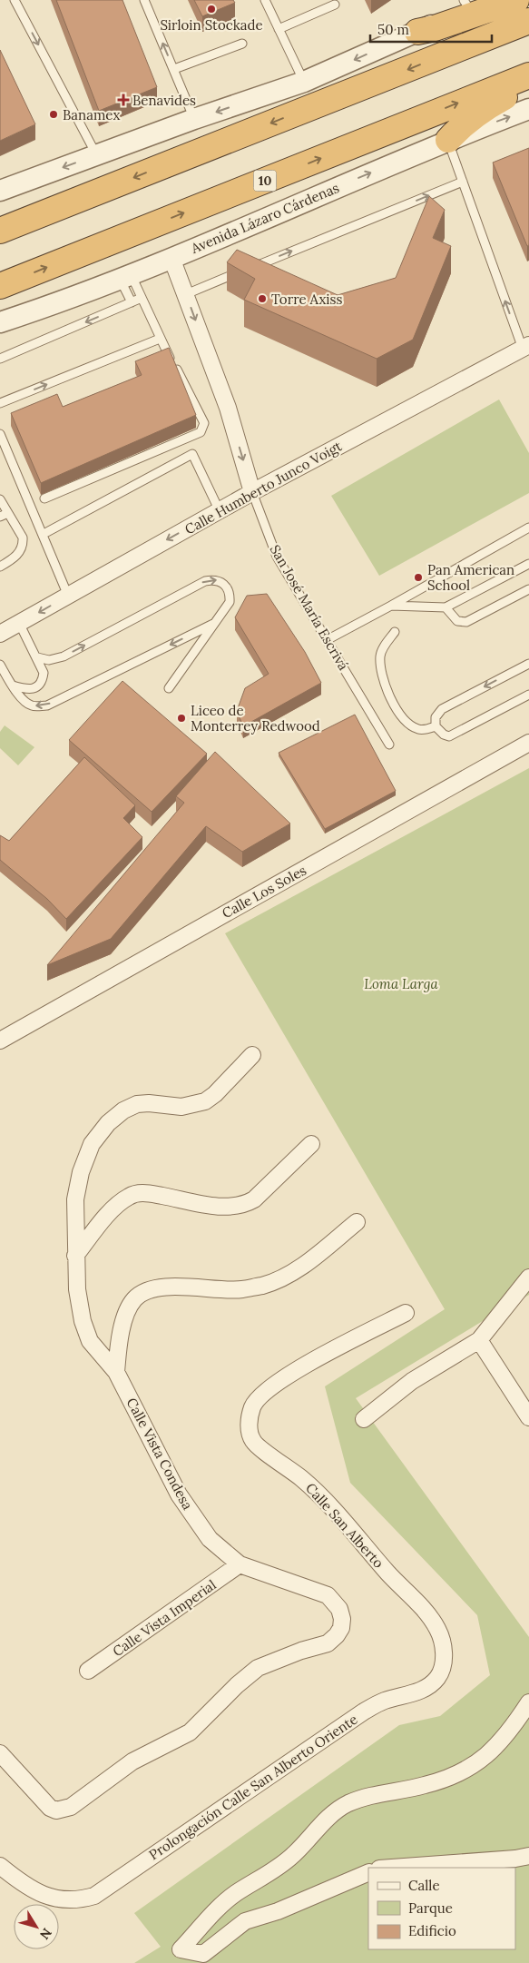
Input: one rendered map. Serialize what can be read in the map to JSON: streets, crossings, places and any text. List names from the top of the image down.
{
  "streets": {
    "highway": ["10"],
    "street": [
      "Avenida Lázaro Cárdenas",
      "Calle Humberto Junco Voigt",
      "San José María Escrivá",
      "Calle Los Soles",
      "Calle Vista Condesa",
      "Calle San Alberto",
      "Calle Vista Imperial",
      "Prolongación Calle San Alberto Oriente"
    ]
  },
  "crossings": [
    ["Avenida Lázaro Cárdenas", "San José María Escrivá"],
    ["Calle Humberto Junco Voigt", "San José María Escrivá"],
    ["Calle Vista Condesa", "Calle Vista Imperial"],
    ["Calle San Alberto", "Prolongación Calle San Alberto Oriente"]
  ],
  "one_way": ["Calle Humberto Junco Voigt", "San José María Escrivá"],
  "parks": ["Loma Larga"],
  "places": {
    "other": [
      "Sirloin Stockade",
      "Banamex",
      "Torre Axiss",
      "Pan American School",
      "Liceo de Monterrey Redwood"
    ],
    "health": ["Benavides"]
  },
  "legend": ["Calle", "Parque", "Edificio"],
  "scale_bar": "50 m",
  "north": "bottom right"
}
